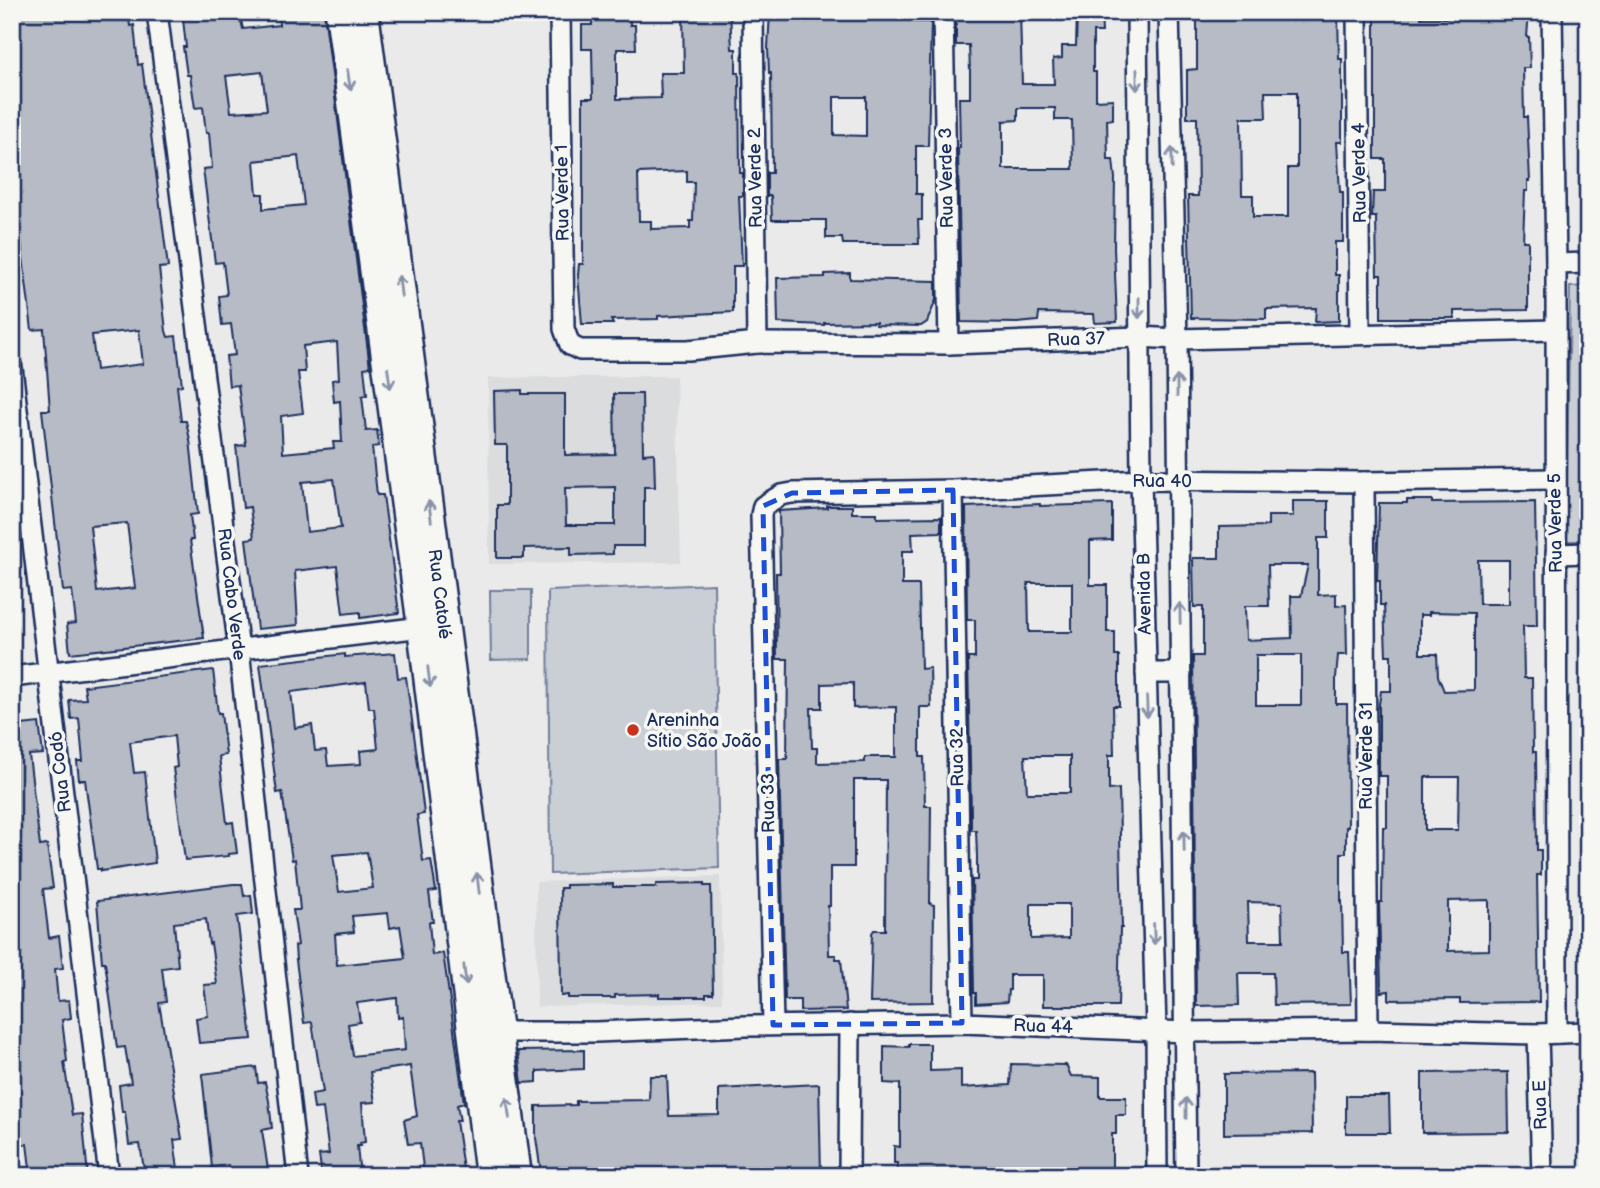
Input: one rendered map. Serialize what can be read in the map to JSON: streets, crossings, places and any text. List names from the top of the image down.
{
  "streets": {
    "street": [
      "Rua Verde 4",
      "Rua Verde 2",
      "Rua Verde 3",
      "Rua Verde 1",
      "Rua 37",
      "Rua 40",
      "Rua Verde 5",
      "Rua Cabo Verde",
      "Rua Catolé",
      "Avenida B",
      "Rua Verde 31",
      "Rua 32",
      "Rua Codó",
      "Rua 33",
      "Rua 44",
      "Rua E"
    ]
  },
  "crossings": [
    ["Rua Verde 4", "Rua 37"],
    ["Rua Verde 2", "Rua 37"],
    ["Rua Verde 3", "Rua 37"],
    ["Rua Verde 1", "Rua 37"],
    ["Rua 37", "Rua Verde 5"],
    ["Rua 37", "Avenida B"],
    ["Rua 40", "Rua Verde 5"],
    ["Rua 40", "Avenida B"],
    ["Rua 40", "Rua Verde 31"],
    ["Rua 40", "Rua 32"],
    ["Rua 40", "Rua 33"],
    ["Rua Verde 5", "Rua 44"],
    ["Rua Verde 5", "Rua E"],
    ["Rua Catolé", "Rua 44"],
    ["Avenida B", "Rua 44"],
    ["Rua Verde 31", "Rua 44"],
    ["Rua 32", "Rua 44"],
    ["Rua 33", "Rua 44"],
    ["Rua 44", "Rua E"]
  ],
  "places": ["Areninha Sítio São João"]
}
